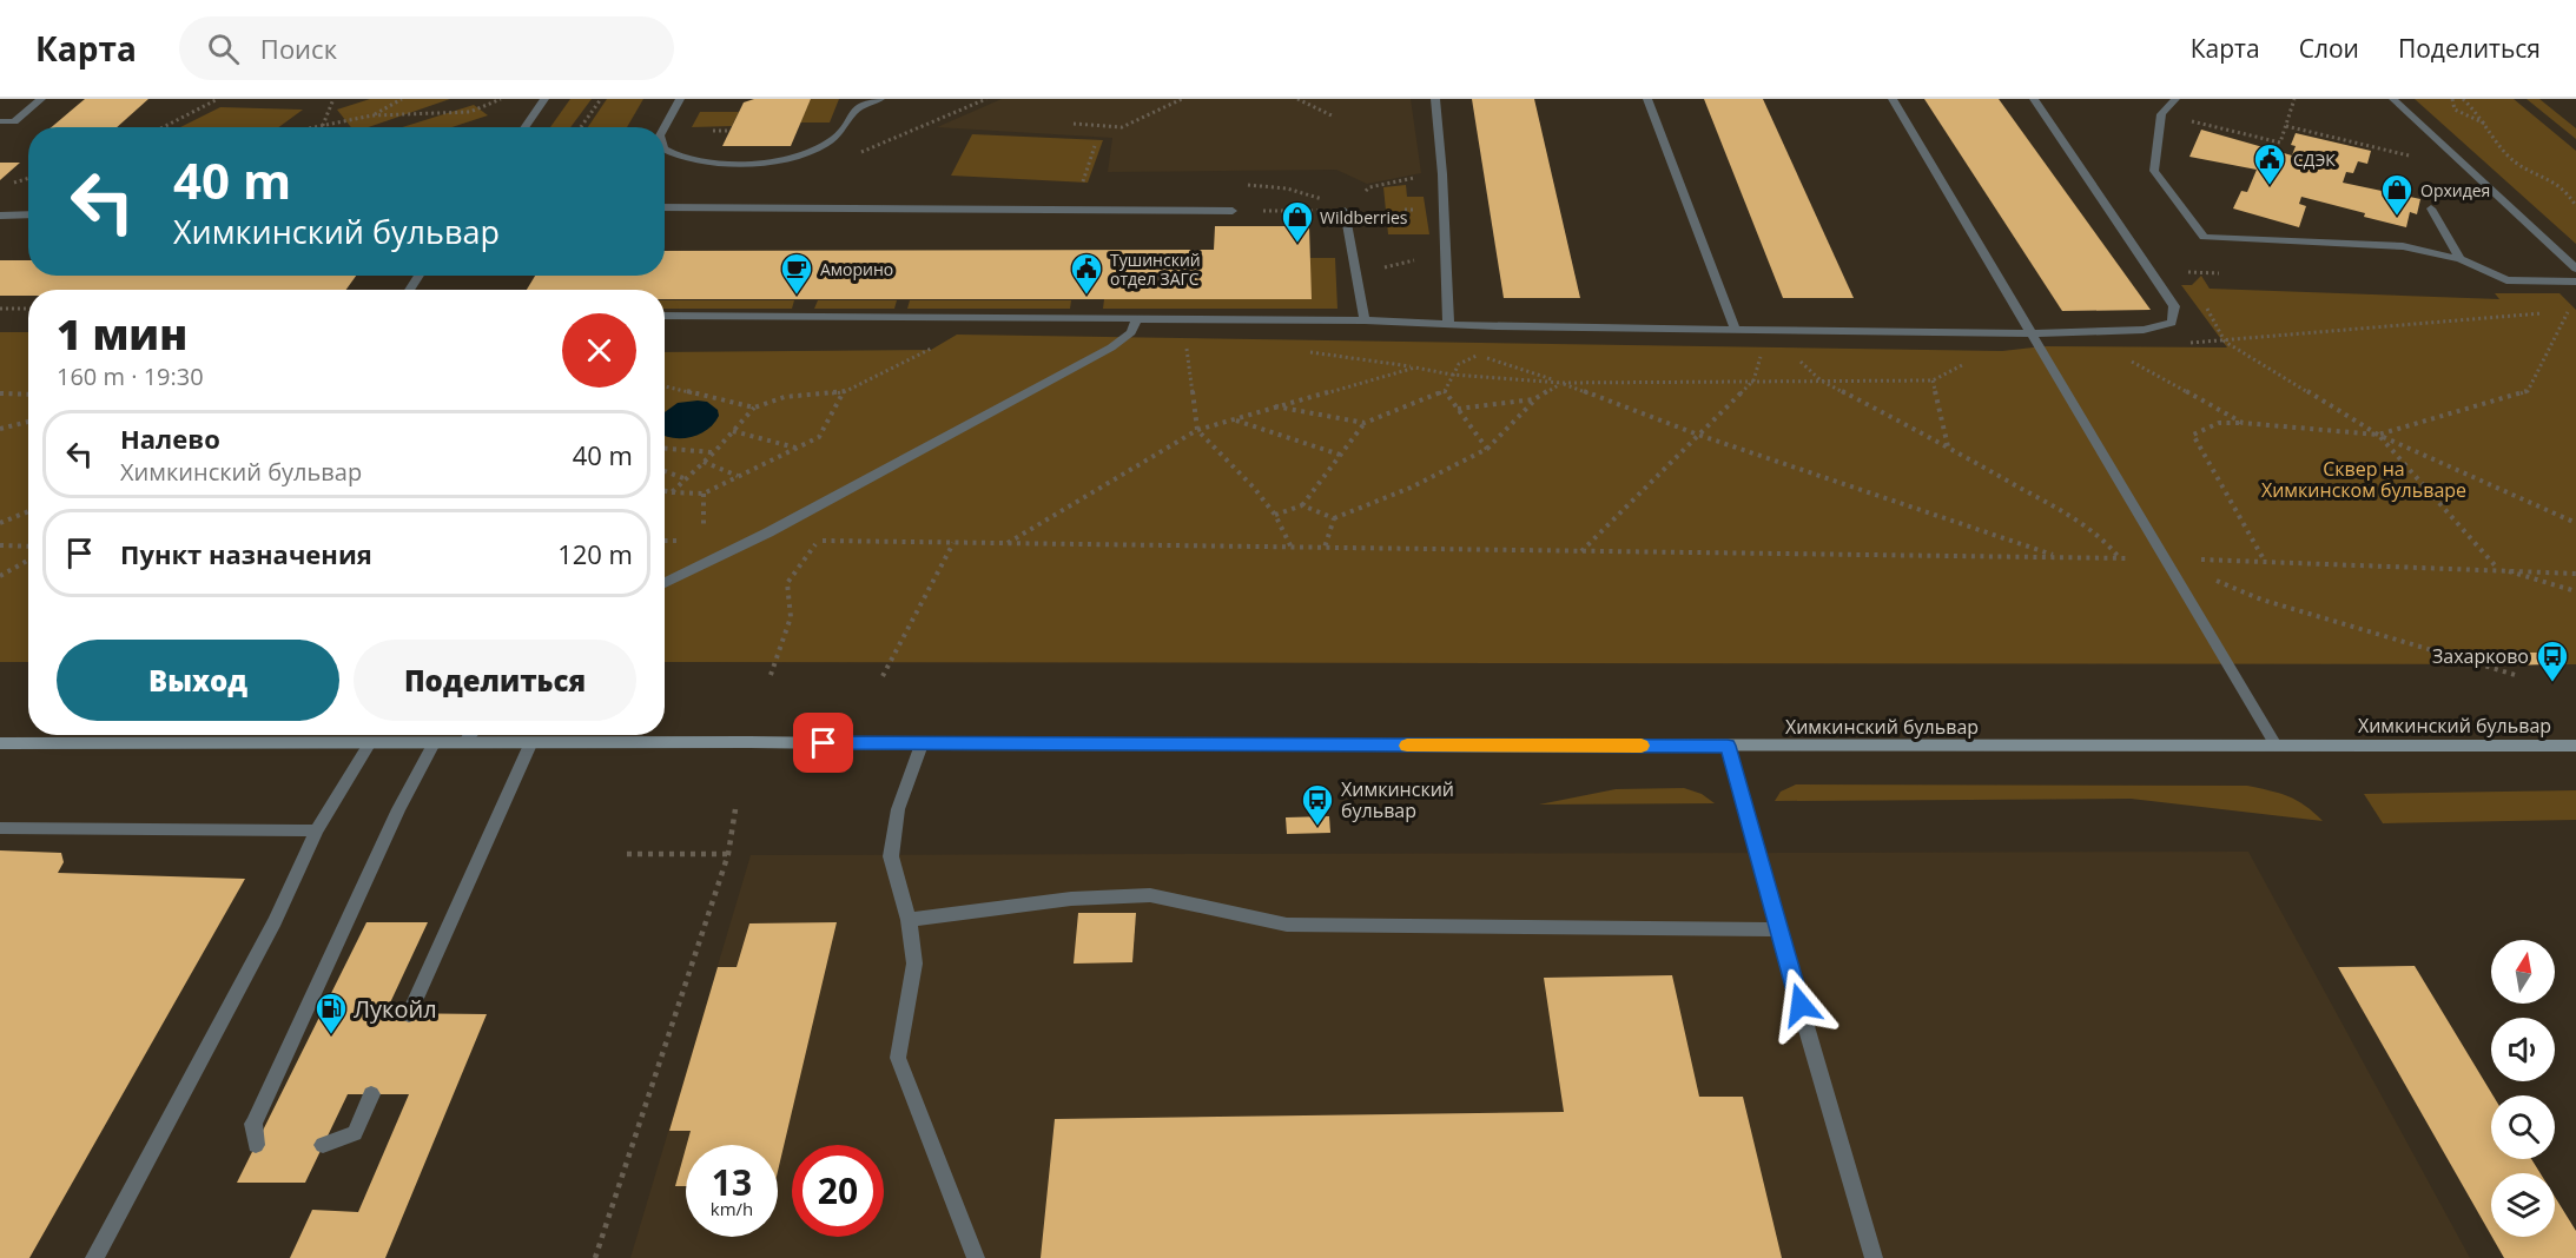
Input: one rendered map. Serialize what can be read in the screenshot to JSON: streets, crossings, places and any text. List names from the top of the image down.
{
  "streets": {
    "main road": ["Химкинский бульвар"]
  },
  "parks": ["Сквер на Химкинском бульваре"],
  "places": {
    "public building": ["СДЭК", "Тушинский отдел ЗАГС"],
    "shop": ["Орхидея", "Wildberries"],
    "cafe": ["Аморино"],
    "bus stop": ["Захарково", "Химкинский бульвар"],
    "fuel station": ["Лукойл"]
  },
  "north": "top",
  "page": {
    "header": "Карта",
    "search": "Поиск",
    "nav": ["Карта", "Слои", "Поделиться"],
    "turn": ["40 m", "Химкинский бульвар"],
    "heading": ["1 мин", "160 m · 19:30"],
    "list": [
      {
        "name": "Налево",
        "note": "Химкинский бульвар",
        "value": "40 m"
      },
      {
        "name": "Пункт назначения",
        "value": "120 m"
      }
    ],
    "buttons": ["Выход", "Поделиться"],
    "speed": "13 km/h",
    "limit": "20"
  }
}
